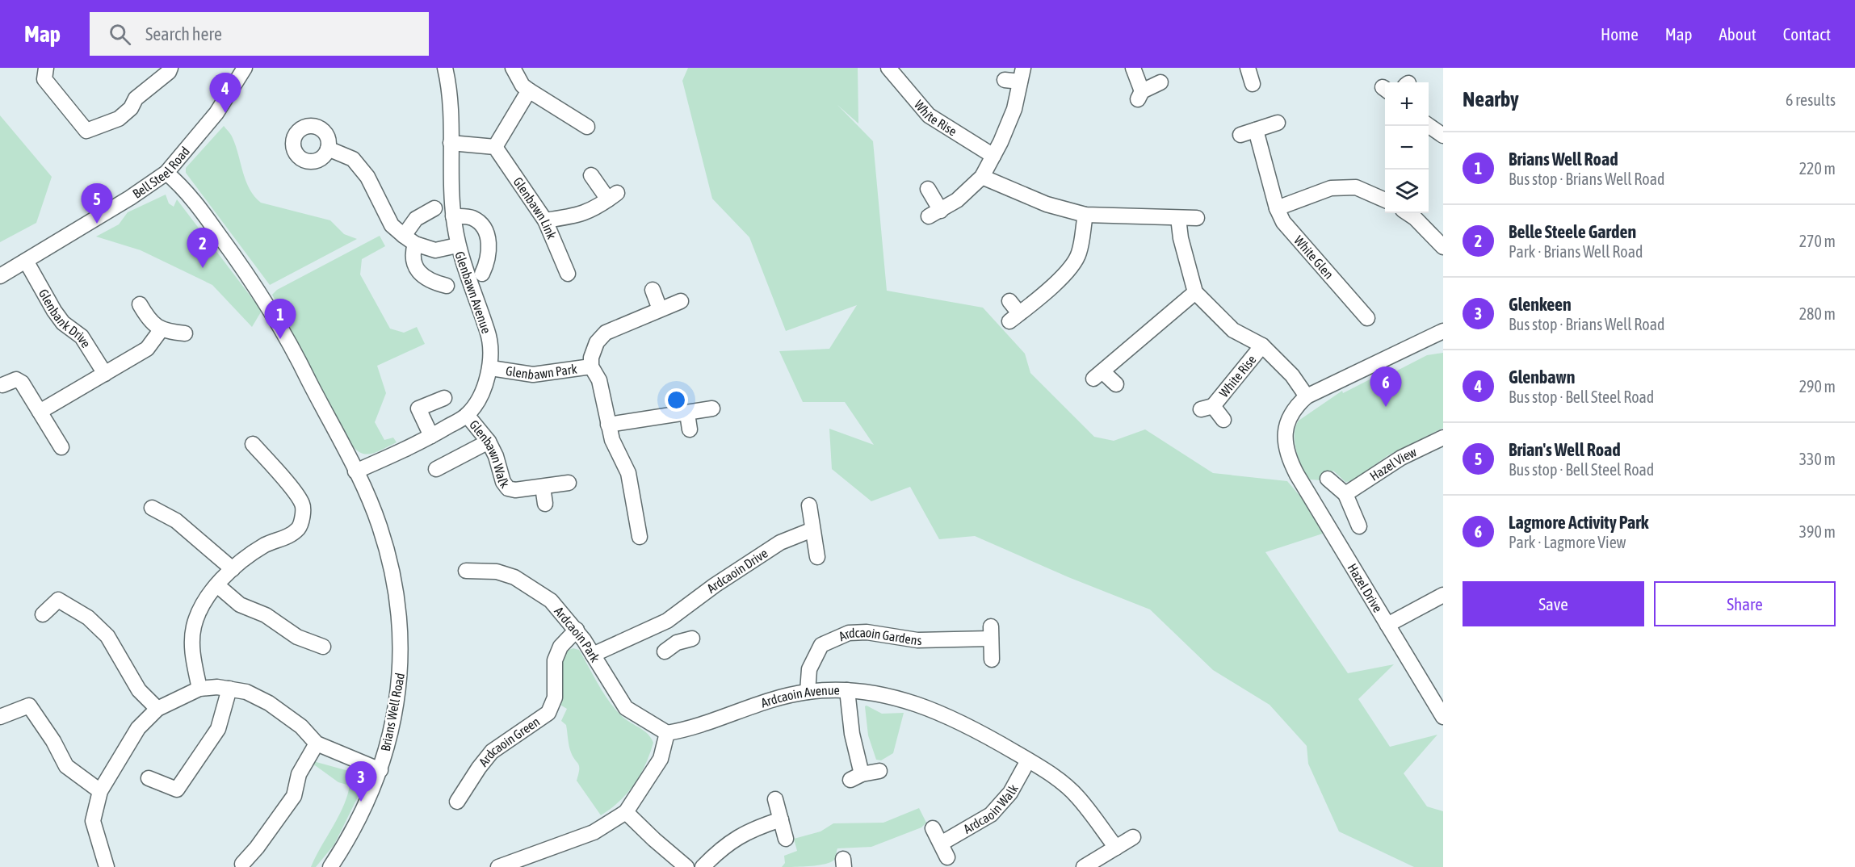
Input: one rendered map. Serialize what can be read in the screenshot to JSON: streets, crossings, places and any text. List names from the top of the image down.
{
  "streets": {
    "street": [
      "White Rise",
      "Bell Steel Road",
      "Glenbawn Link",
      "White Glen",
      "Glenbawn Avenue",
      "Glenbank Drive",
      "Glenbawn Park",
      "Glenbawn Walk",
      "Hazel View",
      "Ardcaoin Drive",
      "Hazel Drive",
      "Ardcaoin Park",
      "Ardcaoin Gardens",
      "Ardcaoin Avenue",
      "Brians Well Road",
      "Ardcaoin Green",
      "Ardcaoin Walk"
    ]
  },
  "crossings": [
    ["White Rise", "Hazel Drive"],
    ["Bell Steel Road", "Glenbank Drive"],
    ["Bell Steel Road", "Brians Well Road"],
    ["Glenbawn Avenue", "Glenbawn Park"],
    ["Glenbawn Avenue", "Glenbawn Walk"],
    ["Glenbawn Avenue", "Brians Well Road"],
    ["Ardcaoin Drive", "Ardcaoin Park"],
    ["Ardcaoin Park", "Ardcaoin Avenue"],
    ["Ardcaoin Park", "Ardcaoin Green"],
    ["Ardcaoin Gardens", "Ardcaoin Avenue"],
    ["Ardcaoin Avenue", "Ardcaoin Walk"]
  ],
  "page": {
    "header": "Map",
    "search": "Search here",
    "nav": [
      "Home",
      "Map",
      "About",
      "Contact"
    ],
    "heading": ["Nearby", "6 results"],
    "pins": [
      "4",
      "5",
      "2",
      "1",
      "6",
      "3"
    ],
    "map_buttons": ["+", "−"],
    "list": [
      {
        "mark": "1",
        "name": "Brians Well Road",
        "note": "Bus stop · Brians Well Road",
        "value": "220 m"
      },
      {
        "mark": "2",
        "name": "Belle Steele Garden",
        "note": "Park · Brians Well Road",
        "value": "270 m"
      },
      {
        "mark": "3",
        "name": "Glenkeen",
        "note": "Bus stop · Brians Well Road",
        "value": "280 m"
      },
      {
        "mark": "4",
        "name": "Glenbawn",
        "note": "Bus stop · Bell Steel Road",
        "value": "290 m"
      },
      {
        "mark": "5",
        "name": "Brian's Well Road",
        "note": "Bus stop · Bell Steel Road",
        "value": "330 m"
      },
      {
        "mark": "6",
        "name": "Lagmore Activity Park",
        "note": "Park · Lagmore View",
        "value": "390 m"
      }
    ],
    "buttons": ["Save", "Share"]
  }
}
